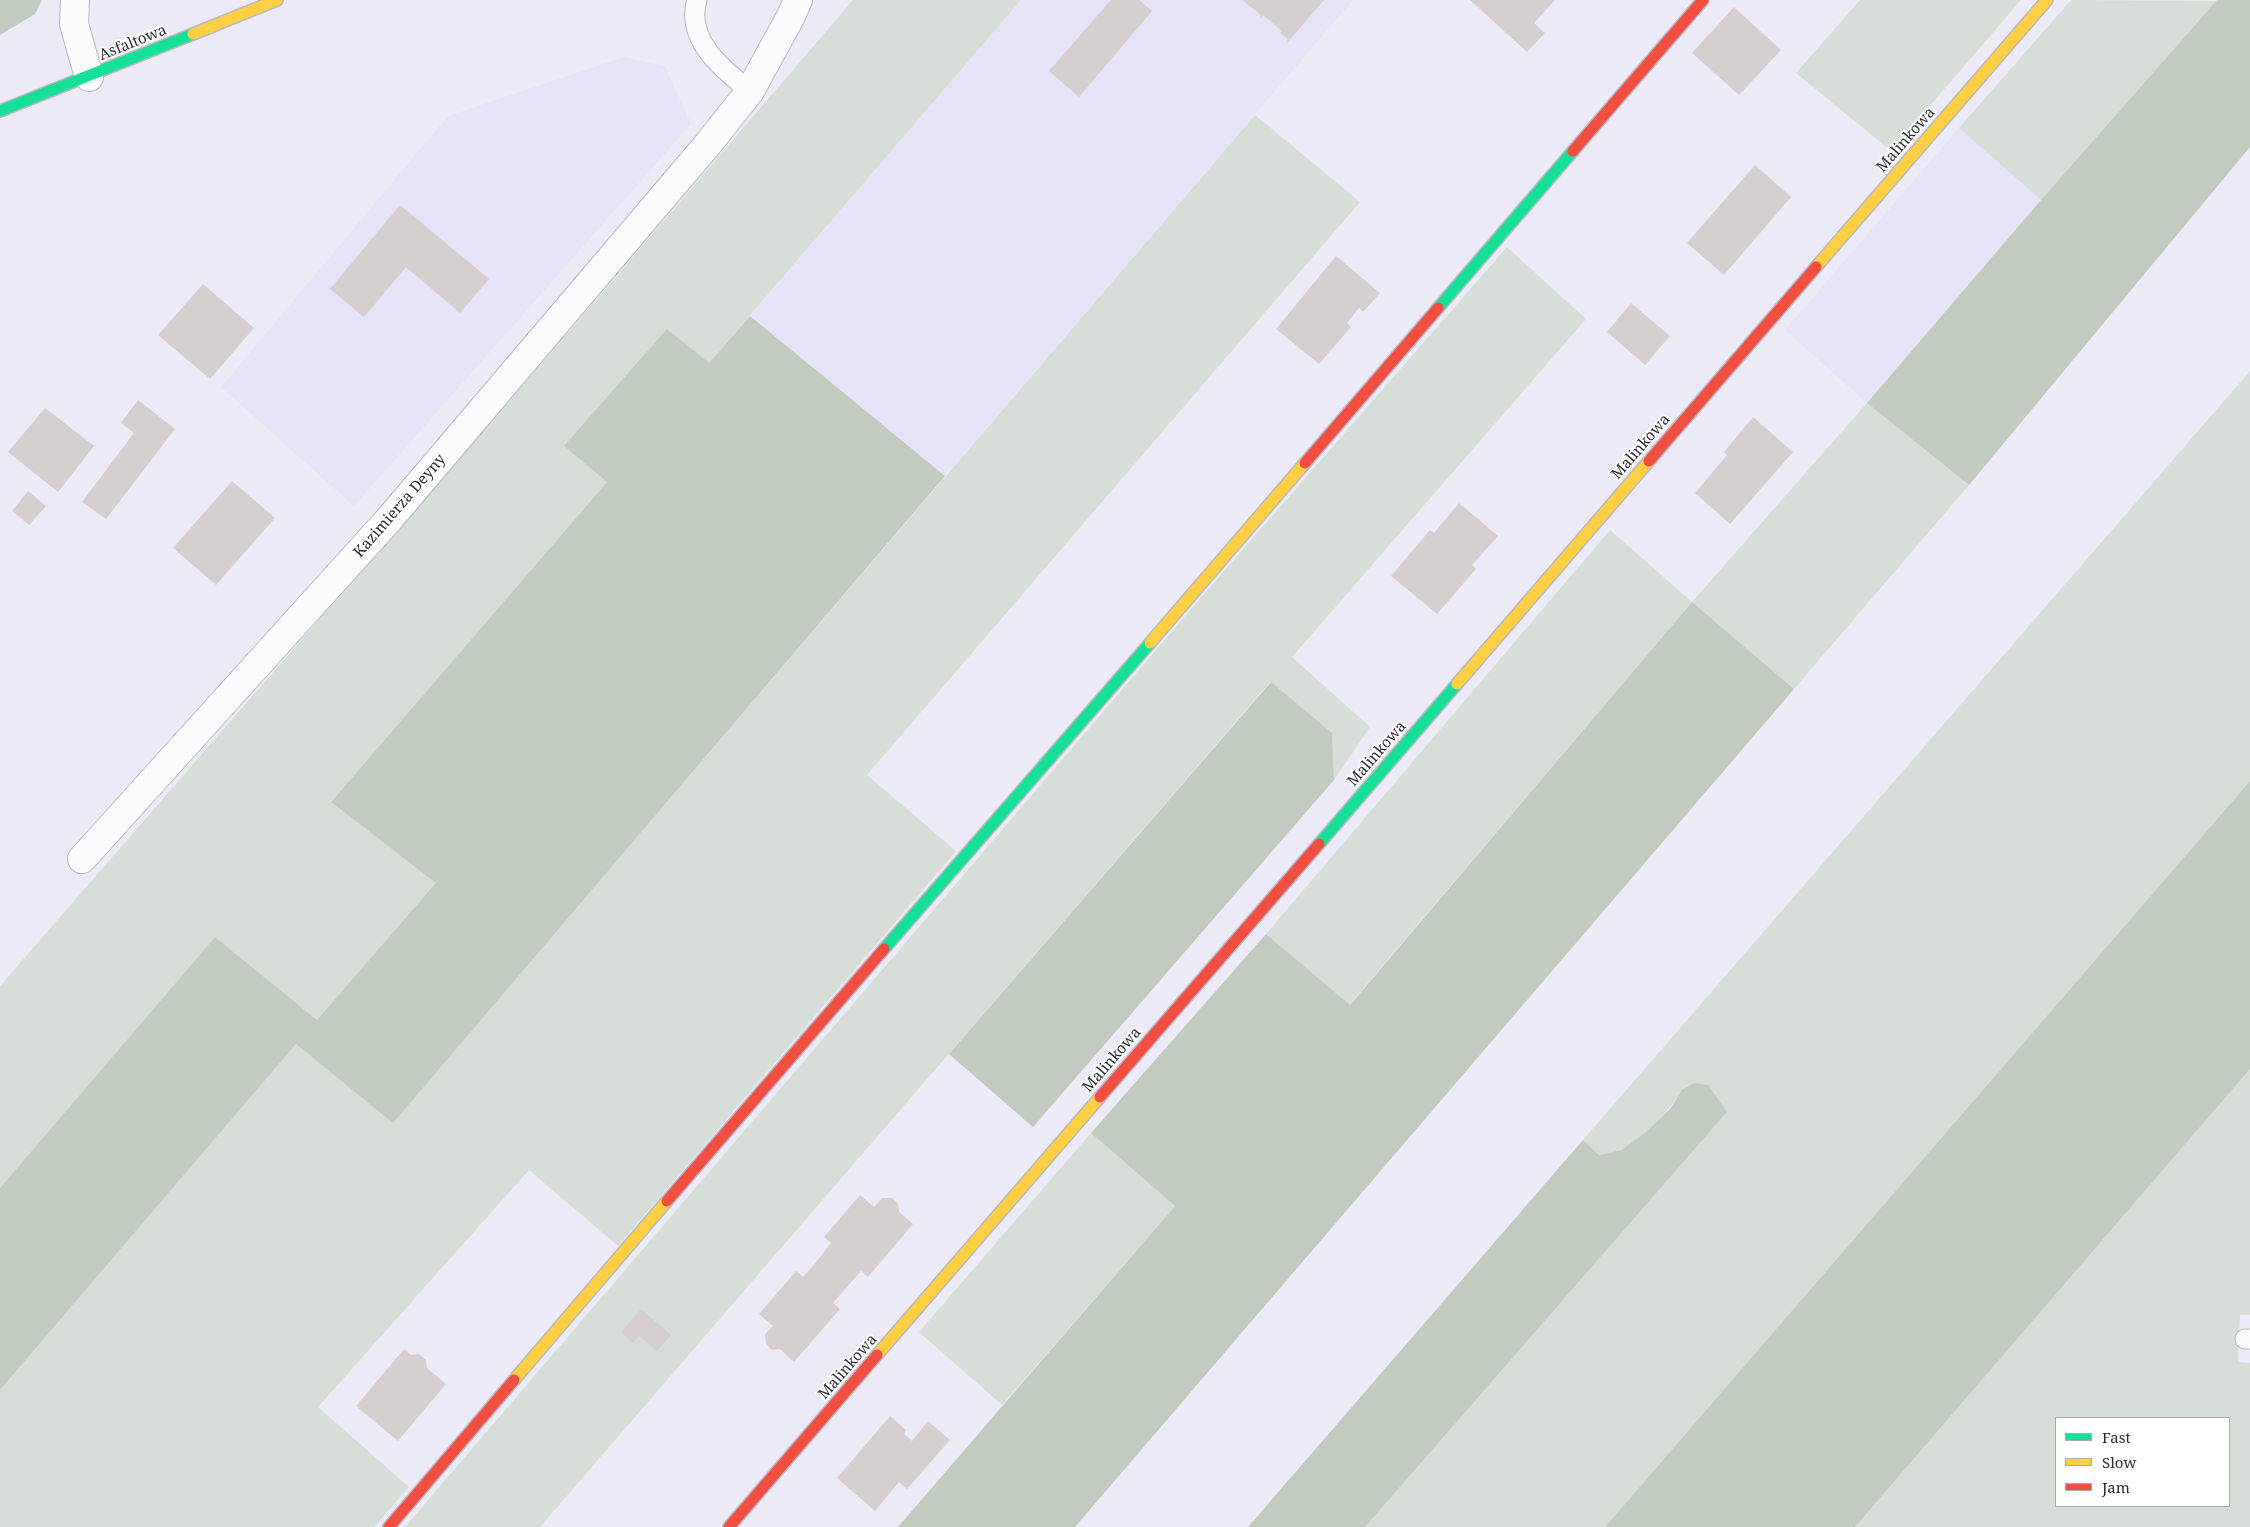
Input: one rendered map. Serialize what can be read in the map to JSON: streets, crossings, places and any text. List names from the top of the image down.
{
  "streets": {
    "street": ["Asfaltowa", "Malinkowa", "Kazimierza Deyny"]
  },
  "legend": ["Fast", "Slow", "Jam"]
}
